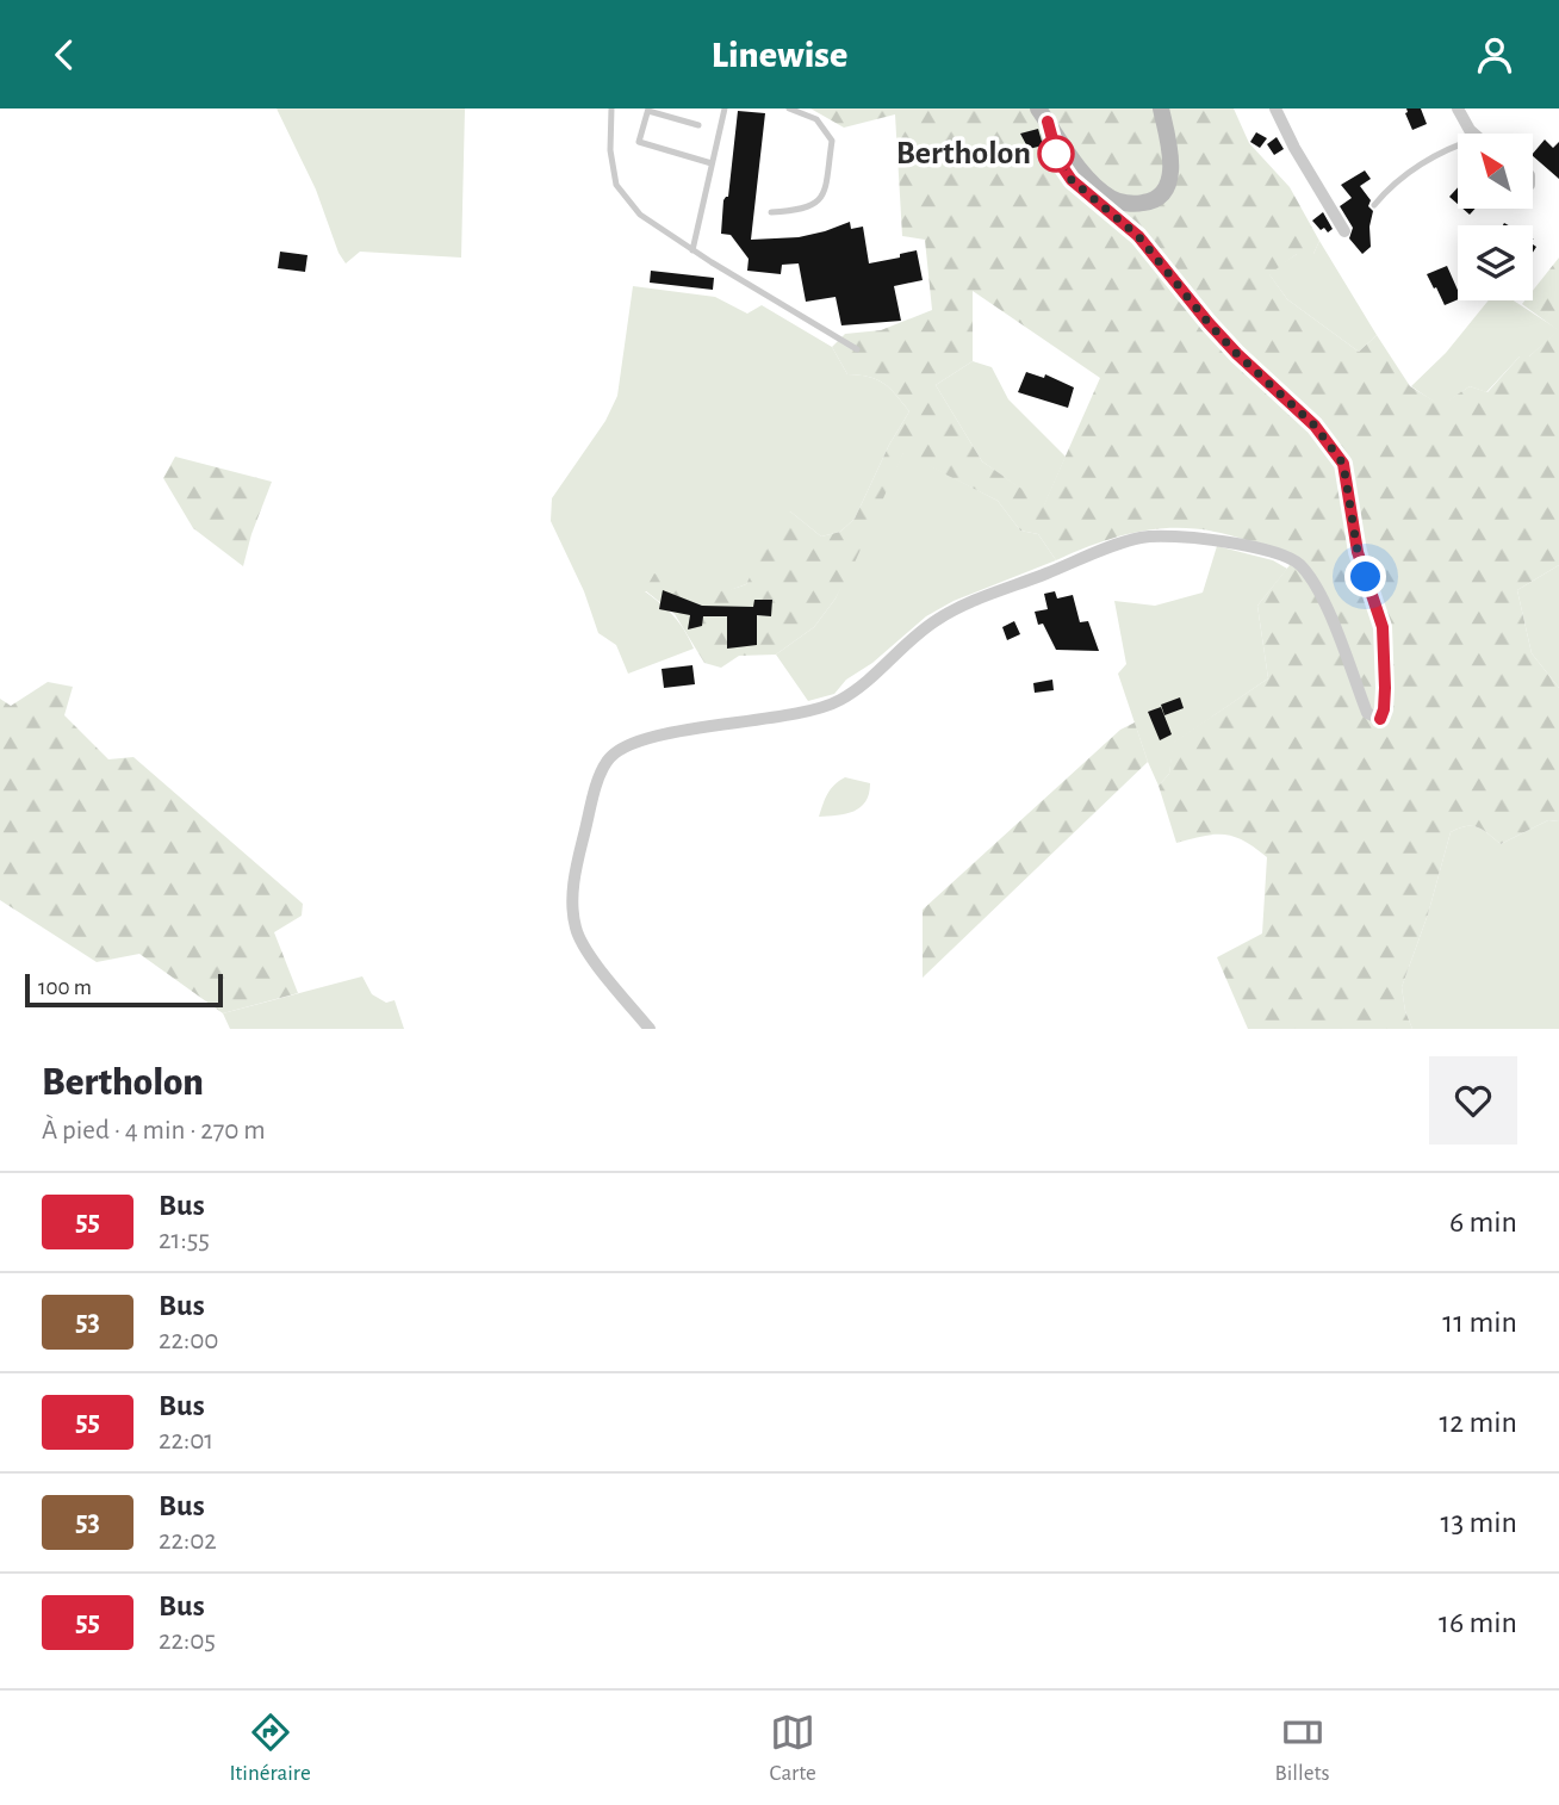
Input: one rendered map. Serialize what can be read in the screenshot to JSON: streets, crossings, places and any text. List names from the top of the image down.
{
  "places": ["Bertholon"],
  "lines": ["bus line 55"],
  "scale_bar": "100 m",
  "north": "top left",
  "page": {
    "header": "Linewise",
    "scale": "100 m",
    "heading": ["Bertholon", "À pied · 4 min · 270 m"],
    "list": [
      {
        "mark": "55",
        "name": "Bus",
        "note": "21:55",
        "value": "6 min"
      },
      {
        "mark": "53",
        "name": "Bus",
        "note": "22:00",
        "value": "11 min"
      },
      {
        "mark": "55",
        "name": "Bus",
        "note": "22:01",
        "value": "12 min"
      },
      {
        "mark": "53",
        "name": "Bus",
        "note": "22:02",
        "value": "13 min"
      },
      {
        "mark": "55",
        "name": "Bus",
        "note": "22:05",
        "value": "16 min"
      }
    ],
    "tabs": ["Itinéraire", "Carte", "Billets"]
  }
}
